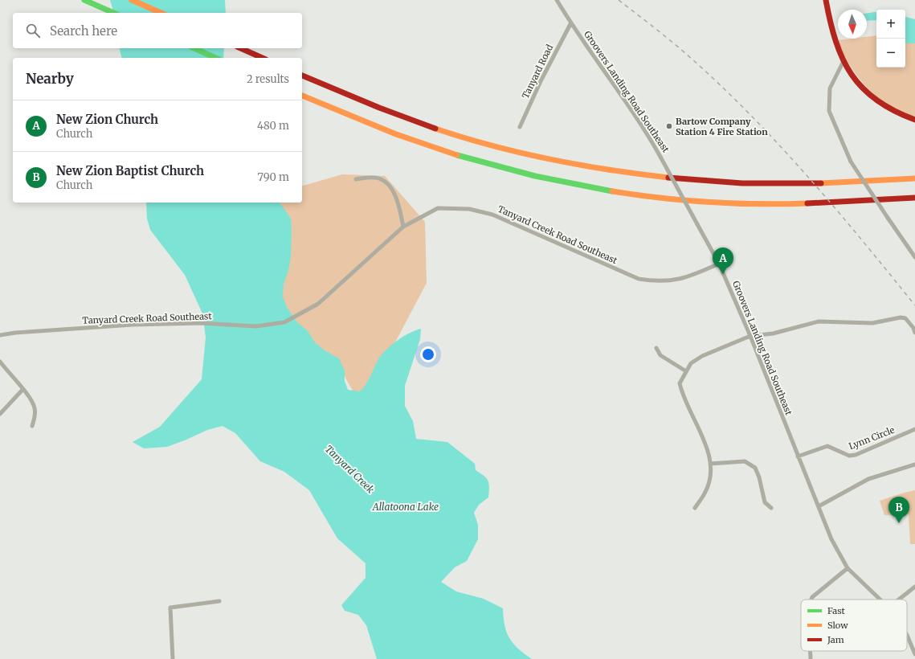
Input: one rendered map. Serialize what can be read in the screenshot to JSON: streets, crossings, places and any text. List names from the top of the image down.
{
  "streets": {
    "street": [
      "Tanyard Road",
      "Groovers Landing Road Southeast",
      "Tanyard Creek Road Southeast",
      "Lynn Circle"
    ]
  },
  "crossings": [
    ["Tanyard Road", "Groovers Landing Road Southeast"],
    ["Groovers Landing Road Southeast", "Tanyard Creek Road Southeast"],
    ["Groovers Landing Road Southeast", "Lynn Circle"]
  ],
  "water": ["Tanyard Creek", "Allatoona Lake"],
  "places": ["Bartow Company Station 4 Fire Station"],
  "legend": ["Fast", "Slow", "Jam"],
  "north": "bottom",
  "page": {
    "map_buttons": ["+", "−"],
    "search": "Search here",
    "heading": ["Nearby", "2 results"],
    "list": [
      {
        "mark": "A",
        "name": "New Zion Church",
        "note": "Church",
        "value": "480 m"
      },
      {
        "mark": "B",
        "name": "New Zion Baptist Church",
        "note": "Church",
        "value": "790 m"
      }
    ],
    "pins": ["A", "B"]
  }
}
